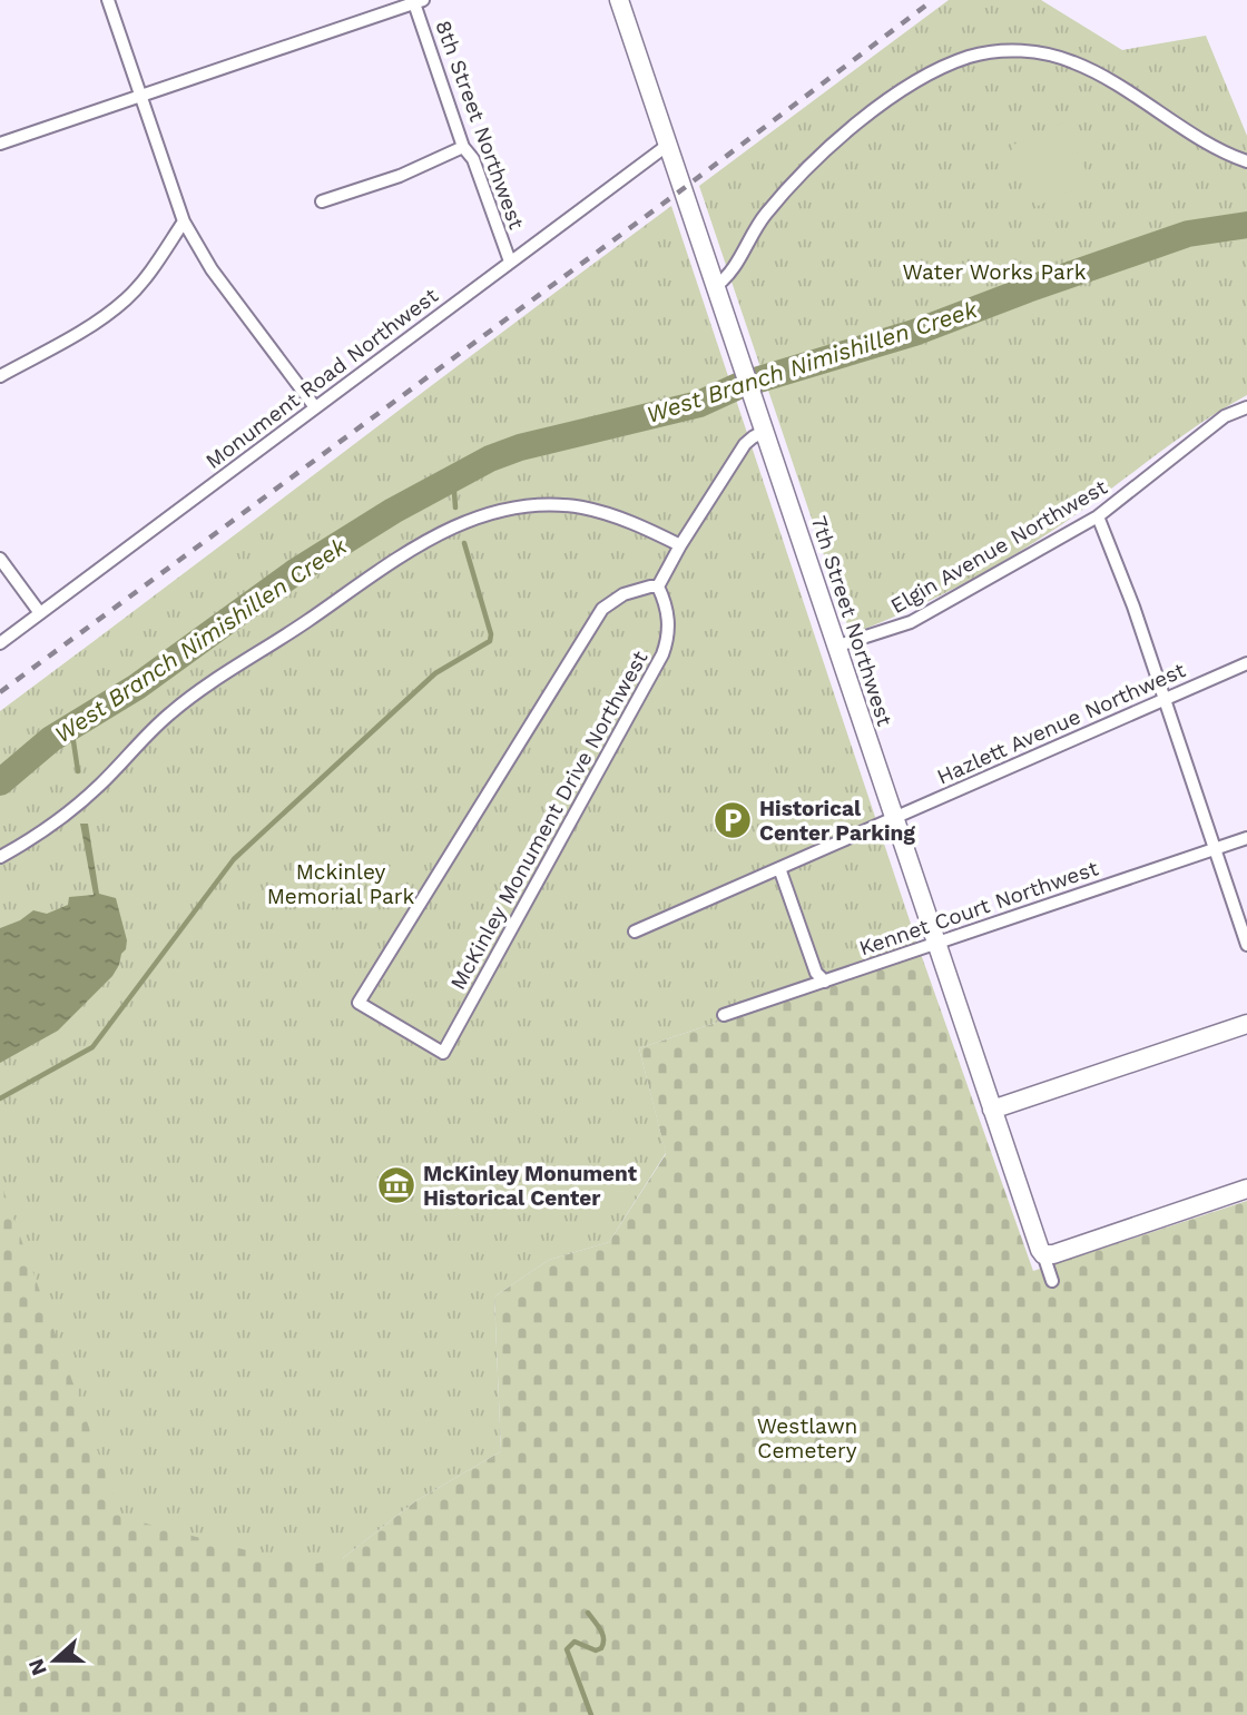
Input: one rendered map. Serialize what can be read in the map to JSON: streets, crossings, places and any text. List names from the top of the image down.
{
  "streets": {
    "street": [
      "8th Street Northwest",
      "Monument Road Northwest",
      "Elgin Avenue Northwest",
      "7th Street Northwest",
      "Hazlett Avenue Northwest",
      "McKinley Monument Drive Northwest",
      "Kennet Court Northwest"
    ]
  },
  "crossings": [
    ["8th Street Northwest", "Monument Road Northwest"],
    ["Monument Road Northwest", "7th Street Northwest"],
    ["Elgin Avenue Northwest", "7th Street Northwest"],
    ["7th Street Northwest", "Hazlett Avenue Northwest"],
    ["7th Street Northwest", "Kennet Court Northwest"]
  ],
  "water": ["West Branch Nimishillen Creek"],
  "parks": ["Water Works Park", "Mckinley Memorial Park", "Westlawn Cemetery"],
  "places": {
    "parking": ["Historical Center Parking"],
    "museum": ["McKinley Monument Historical Center"]
  },
  "north": "left"
}
